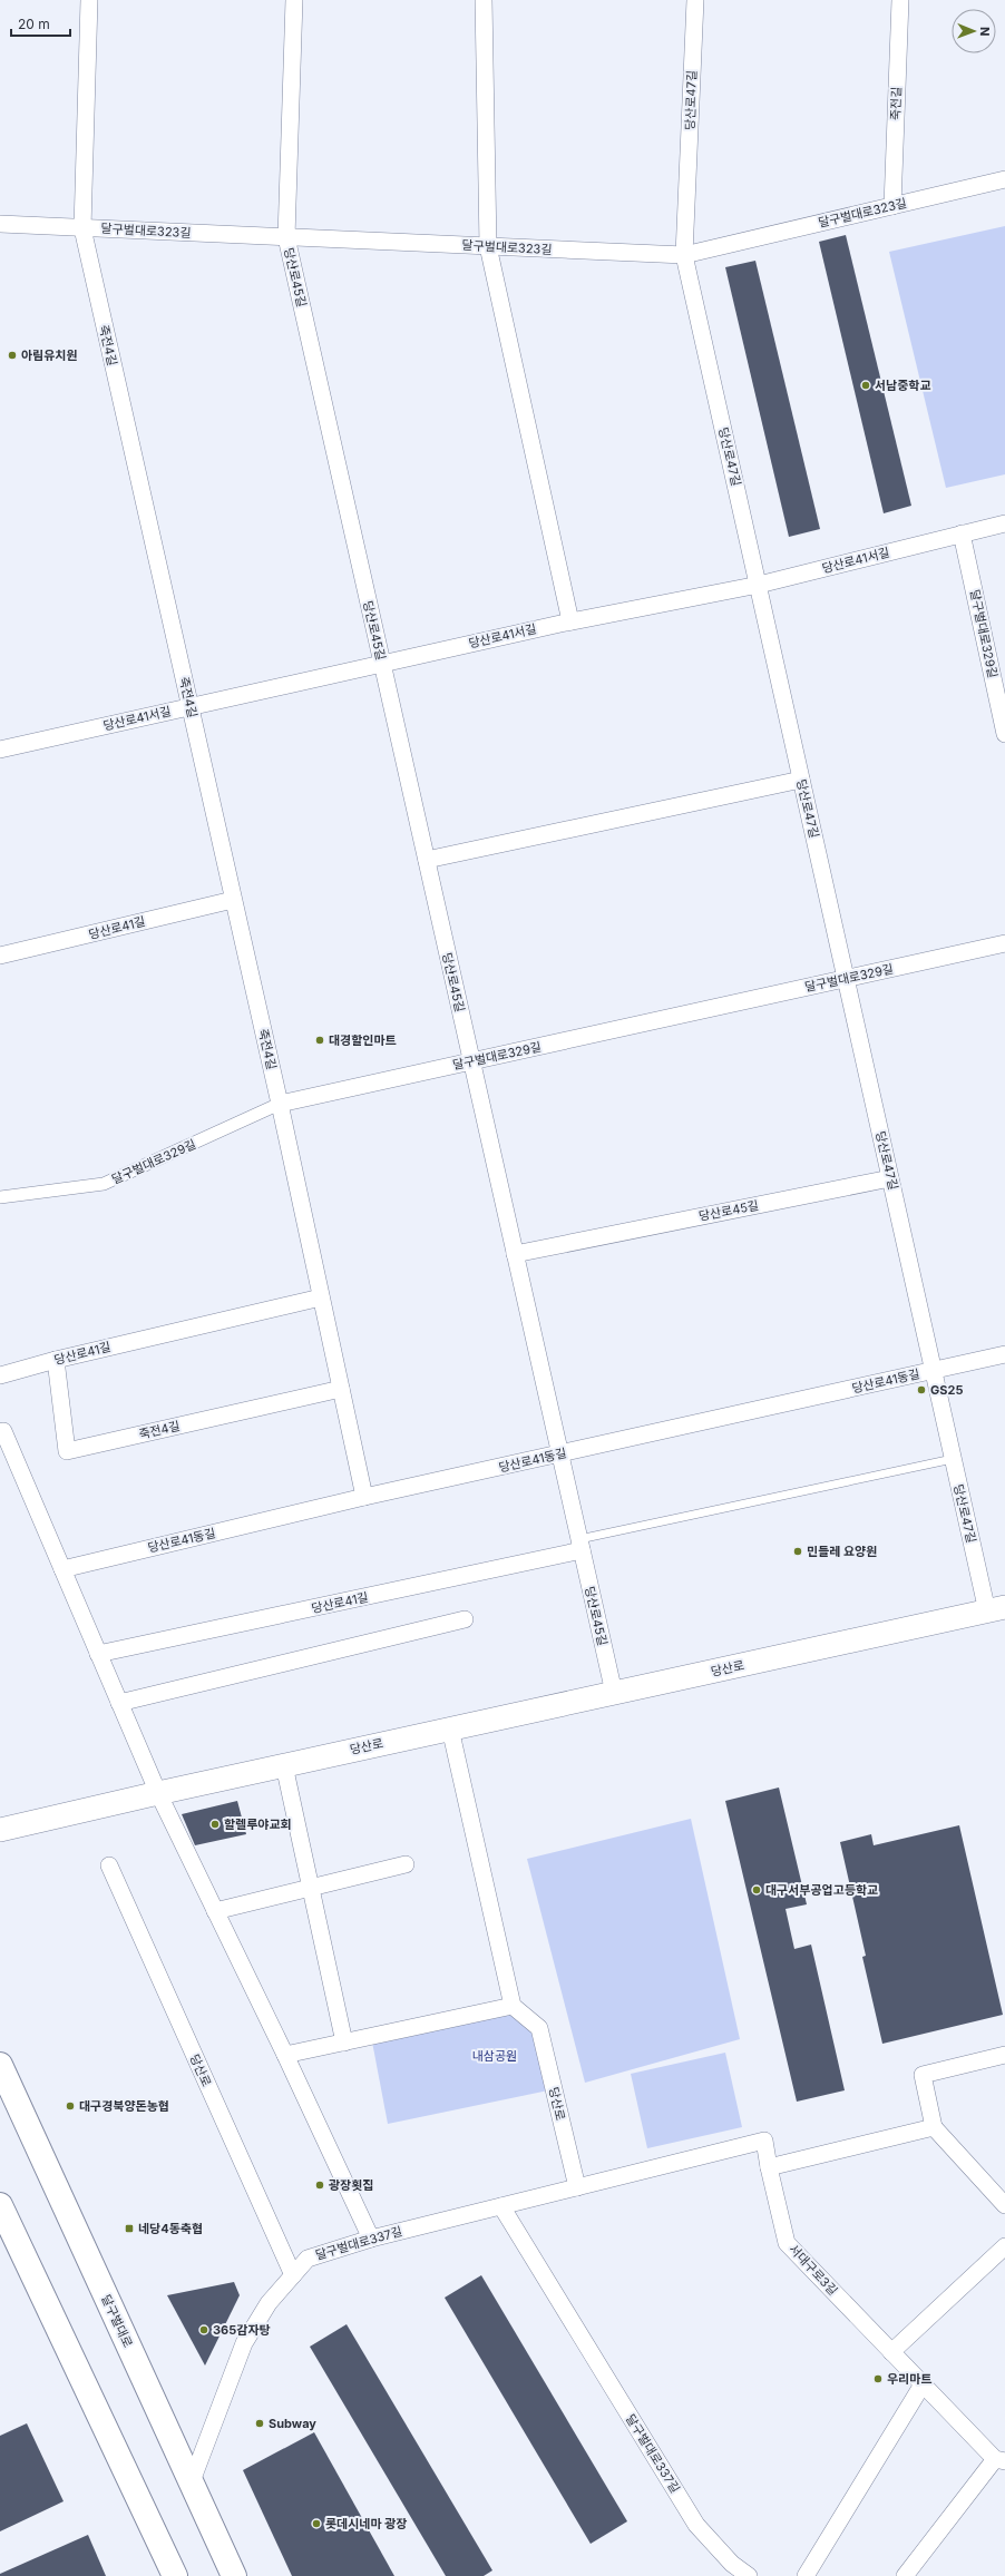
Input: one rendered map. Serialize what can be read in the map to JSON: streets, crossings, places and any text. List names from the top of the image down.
{
  "streets": {
    "main road": ["당산로", "달구벌대로"],
    "street": [
      "당산로47길",
      "죽전길",
      "달구벌대로323길",
      "당산로45길",
      "죽전4길",
      "당산로41서길",
      "달구벌대로329길",
      "당산로41길",
      "당산로41동길",
      "달구벌대로337길",
      "서대구로3길"
    ]
  },
  "crossings": [
    ["당산로47길", "달구벌대로323길"],
    ["당산로47길", "당산로45길"],
    ["당산로47길", "당산로41서길"],
    ["당산로47길", "달구벌대로329길"],
    ["당산로47길", "당산로41동길"],
    ["당산로47길", "당산로"],
    ["죽전길", "달구벌대로323길"],
    ["달구벌대로323길", "당산로45길"],
    ["달구벌대로323길", "죽전4길"],
    ["당산로45길", "당산로41서길"],
    ["당산로45길", "달구벌대로329길"],
    ["당산로45길", "당산로41길"],
    ["당산로45길", "당산로41동길"],
    ["당산로45길", "당산로"],
    ["죽전4길", "당산로41서길"],
    ["죽전4길", "달구벌대로329길"],
    ["죽전4길", "당산로41길"],
    ["죽전4길", "당산로41동길"],
    ["당산로41서길", "달구벌대로329길"],
    ["당산로", "달구벌대로337길"],
    ["달구벌대로337길", "서대구로3길"],
    ["달구벌대로337길", "달구벌대로"]
  ],
  "parks": ["내삼공원"],
  "places": {
    "other": [
      "아림유치원",
      "서남중학교",
      "대경할인마트",
      "GS25",
      "민들레 요양원",
      "할렐루야교회",
      "대구서부공업고등학교",
      "대구경북양돈농협",
      "광장횟집",
      "365감자탕",
      "우리마트",
      "Subway",
      "롯데시네마 광장"
    ],
    "transit": ["네당4동축협"]
  },
  "scale_bar": "20 m",
  "north": "right"
}
